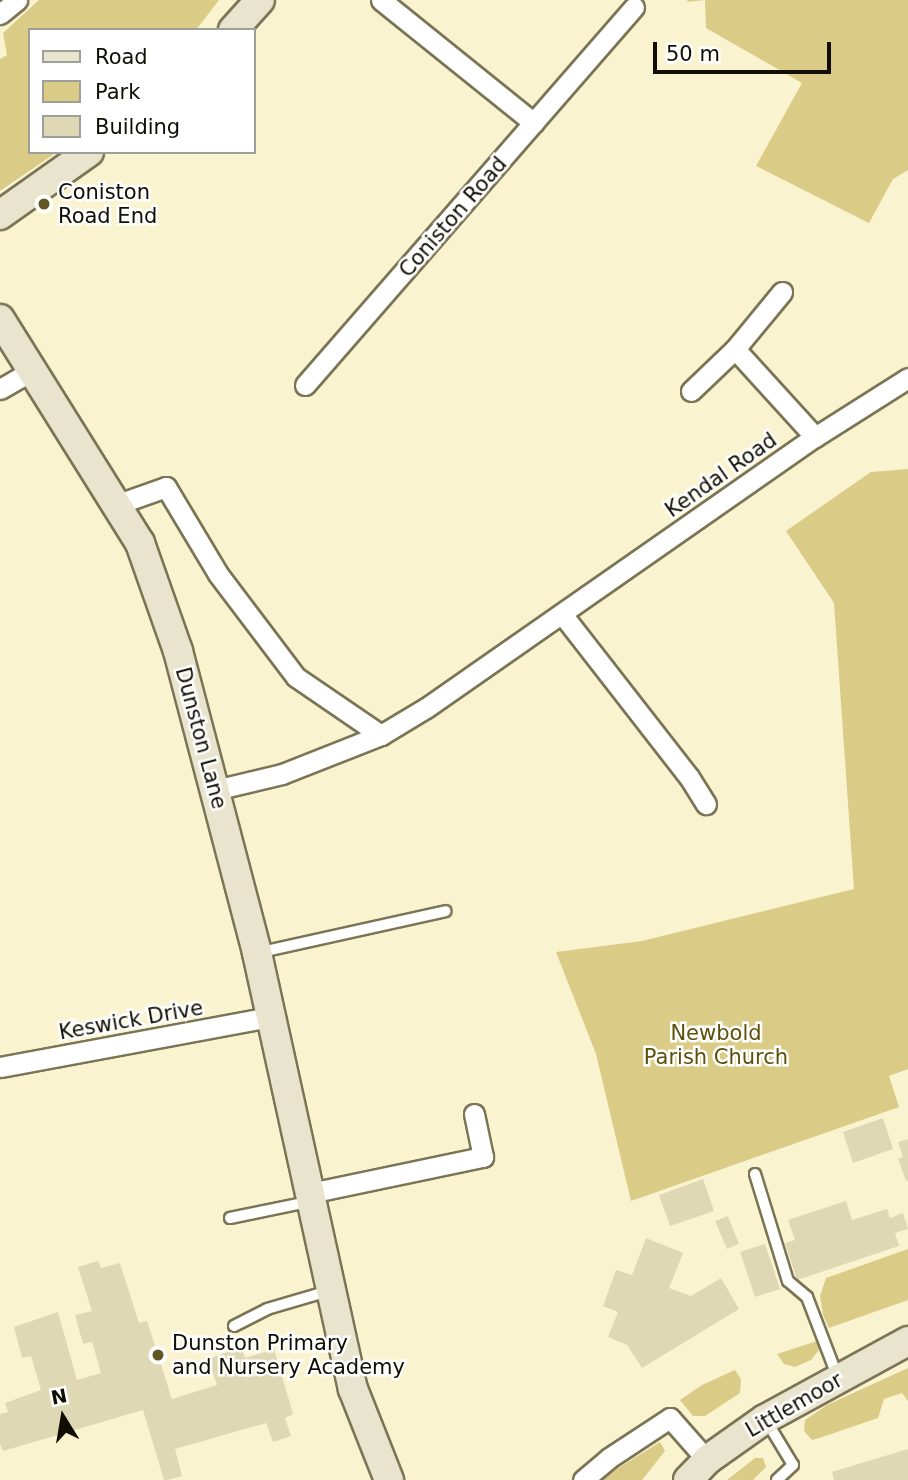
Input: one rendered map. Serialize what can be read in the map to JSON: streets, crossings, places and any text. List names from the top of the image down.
{
  "streets": {
    "street": [
      "Coniston Road",
      "Kendal Road",
      "Dunston Lane",
      "Keswick Drive",
      "Littlemoor"
    ]
  },
  "crossings": [
    ["Kendal Road", "Dunston Lane"],
    ["Dunston Lane", "Keswick Drive"]
  ],
  "parks": ["Newbold Parish Church"],
  "places": ["Coniston Road End", "Dunston Primary and Nursery Academy"],
  "legend": ["Road", "Park", "Building"],
  "scale_bar": "50 m",
  "north": "top"
}
